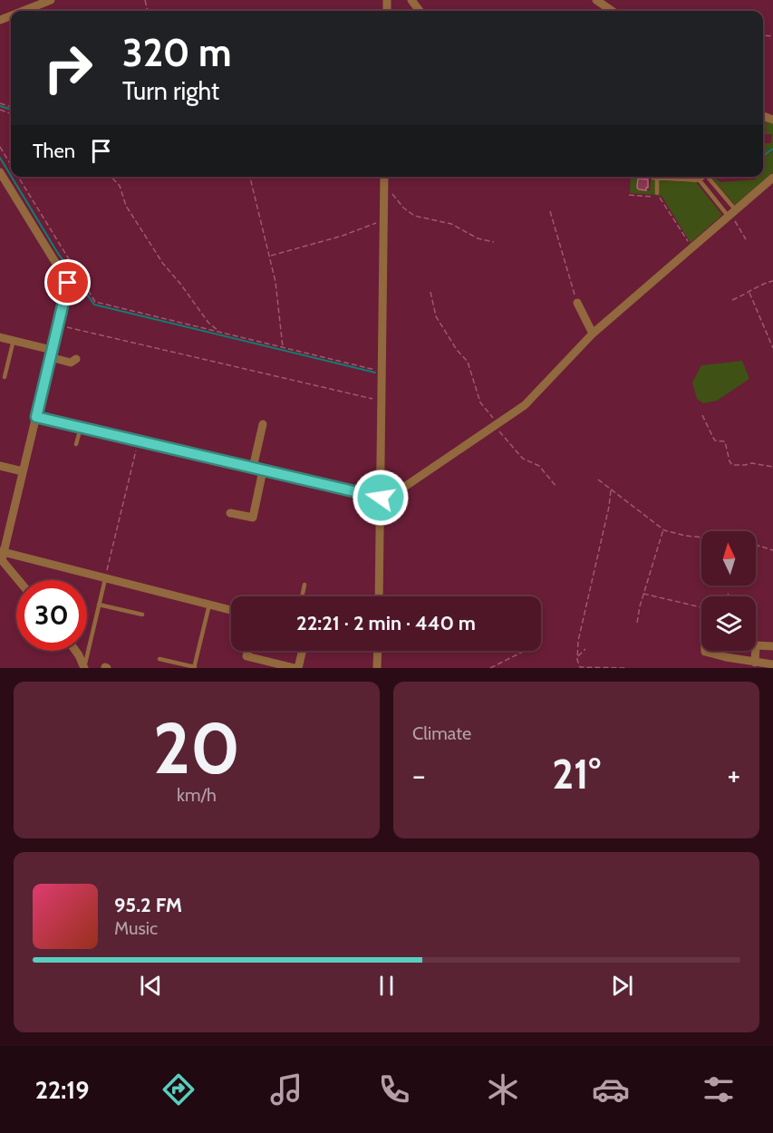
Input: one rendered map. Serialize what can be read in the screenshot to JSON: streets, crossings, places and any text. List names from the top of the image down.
{
  "north": "top",
  "page": {
    "turn": ["320 m", "Turn right"],
    "then": "Then",
    "limit": "30",
    "trip": "22:21 · 2 min · 440 m",
    "tile": [
      ["20", "km/h"],
      "Climate"
    ],
    "heat": ["−", "21°", "+"],
    "song": ["95.2 FM", "Music"],
    "tabs": "22:19"
  }
}
